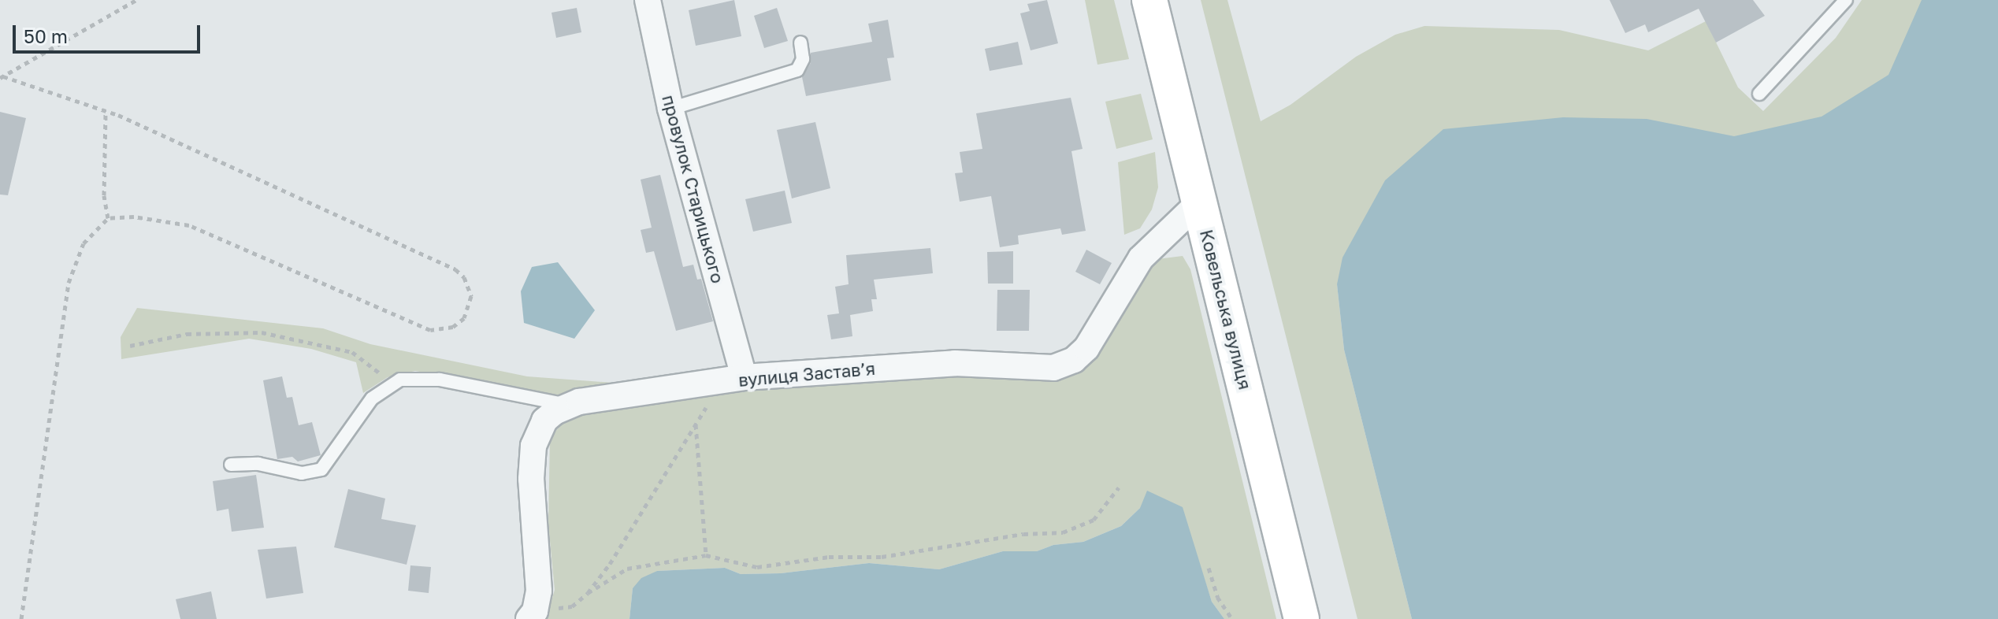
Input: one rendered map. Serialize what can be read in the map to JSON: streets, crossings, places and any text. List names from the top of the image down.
{
  "streets": {
    "main road": ["Ковельська вулиця"],
    "street": ["провулок Старицького", "вулиця Заставʼя"]
  },
  "crossings": [
    ["провулок Старицького", "вулиця Заставʼя"],
    ["Ковельська вулиця", "вулиця Заставʼя"]
  ],
  "scale_bar": "50 m"
}
